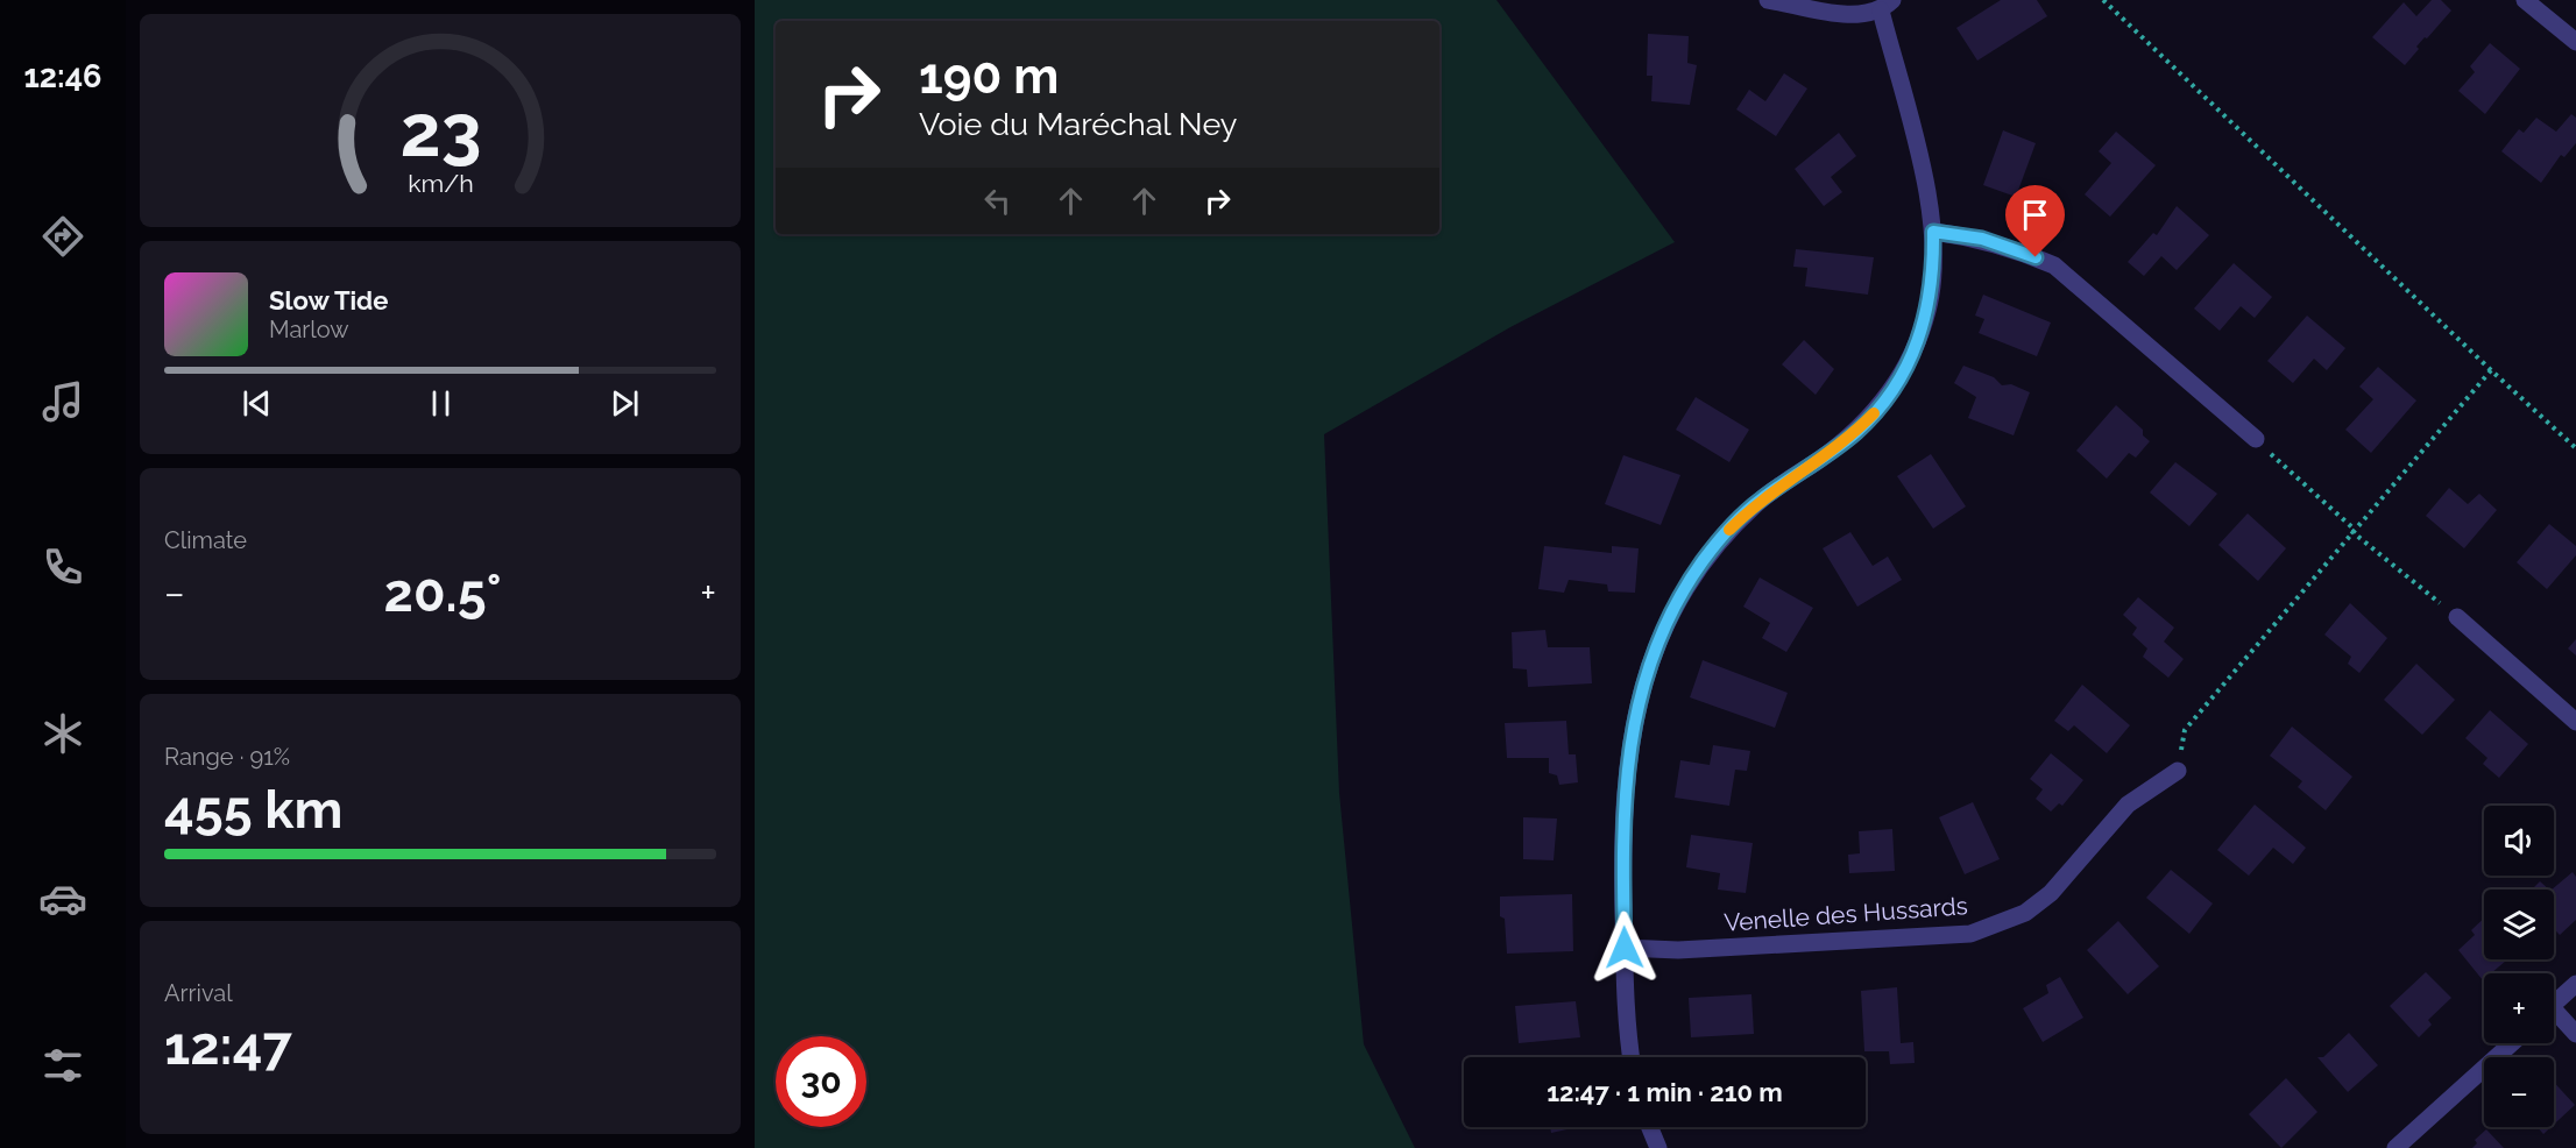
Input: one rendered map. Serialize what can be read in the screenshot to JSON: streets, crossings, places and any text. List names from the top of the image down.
{
  "streets": {
    "street": ["Venelle des Hussards"]
  },
  "page": {
    "tabs": "12:46",
    "turn": ["190 m", "Voie du Maréchal Ney"],
    "song": ["Slow Tide", "Marlow"],
    "tile": [
      "Climate",
      ["Range · 91%", "455 km"],
      ["Arrival", "12:47"]
    ],
    "heat": ["−", "20.5°", "+"],
    "map_buttons": ["+", "−"],
    "limit": "30",
    "trip": "12:47 · 1 min · 210 m",
    "gauge": ["23", "km/h"]
  }
}
